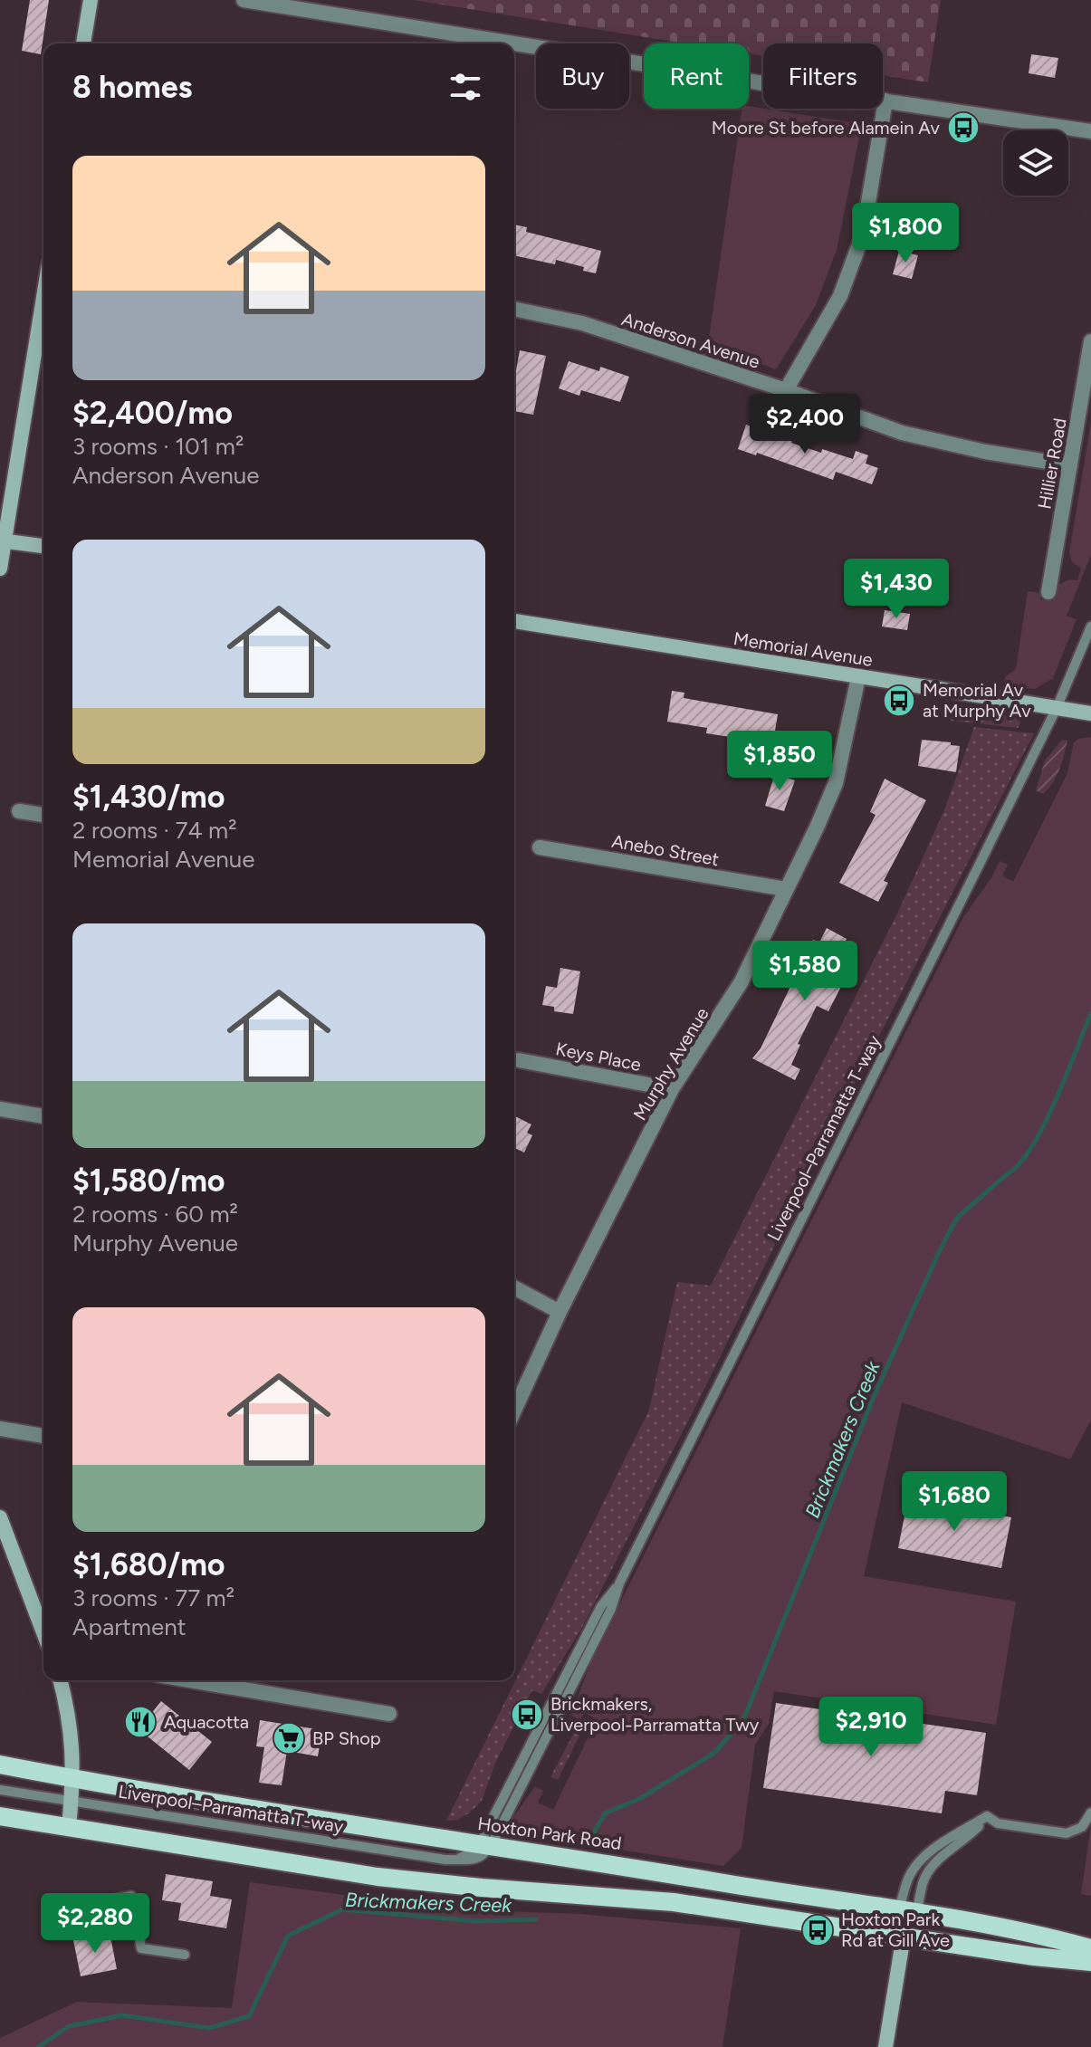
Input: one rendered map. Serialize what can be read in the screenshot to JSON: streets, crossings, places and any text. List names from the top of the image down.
{
  "streets": {
    "main road": ["Hoxton Park Road"],
    "street": [
      "Anderson Avenue",
      "Hillier Road",
      "Memorial Avenue",
      "Anebo Street",
      "Keys Place",
      "Murphy Avenue"
    ],
    "lane": ["Liverpool–Parramatta T-way"]
  },
  "crossings": [
    ["Anderson Avenue", "Hillier Road"],
    ["Memorial Avenue", "Murphy Avenue"],
    ["Memorial Avenue", "Liverpool–Parramatta T-way"],
    ["Anebo Street", "Murphy Avenue"],
    ["Keys Place", "Murphy Avenue"],
    ["Liverpool–Parramatta T-way", "Hoxton Park Road"]
  ],
  "water": ["Brickmakers Creek"],
  "places": {
    "bus stop": [
      "Moore St before Alamein Av",
      "Memorial Av at Murphy Av",
      "Brickmakers, Liverpool-Parramatta Twy",
      "Hoxton Park Rd at Gill Ave"
    ],
    "restaurant": ["Aquacotta"],
    "supermarket": ["BP Shop"]
  },
  "page": {
    "chip": ["Buy", "Rent", "Filters"],
    "heading": "8 homes",
    "list": [
      {
        "name": "$2,400/mo",
        "note": "3 rooms · 101 m² · Anderson Avenue"
      },
      {
        "name": "$1,430/mo",
        "note": "2 rooms · 74 m² · Memorial Avenue"
      },
      {
        "name": "$1,580/mo",
        "note": "2 rooms · 60 m² · Murphy Avenue"
      },
      {
        "name": "$1,680/mo",
        "note": "3 rooms · 77 m² · Apartment"
      }
    ],
    "price": [
      "$1,800",
      "$2,400",
      "$1,430",
      "$1,850",
      "$1,580",
      "$1,680",
      "$2,910",
      "$2,280"
    ]
  }
}
